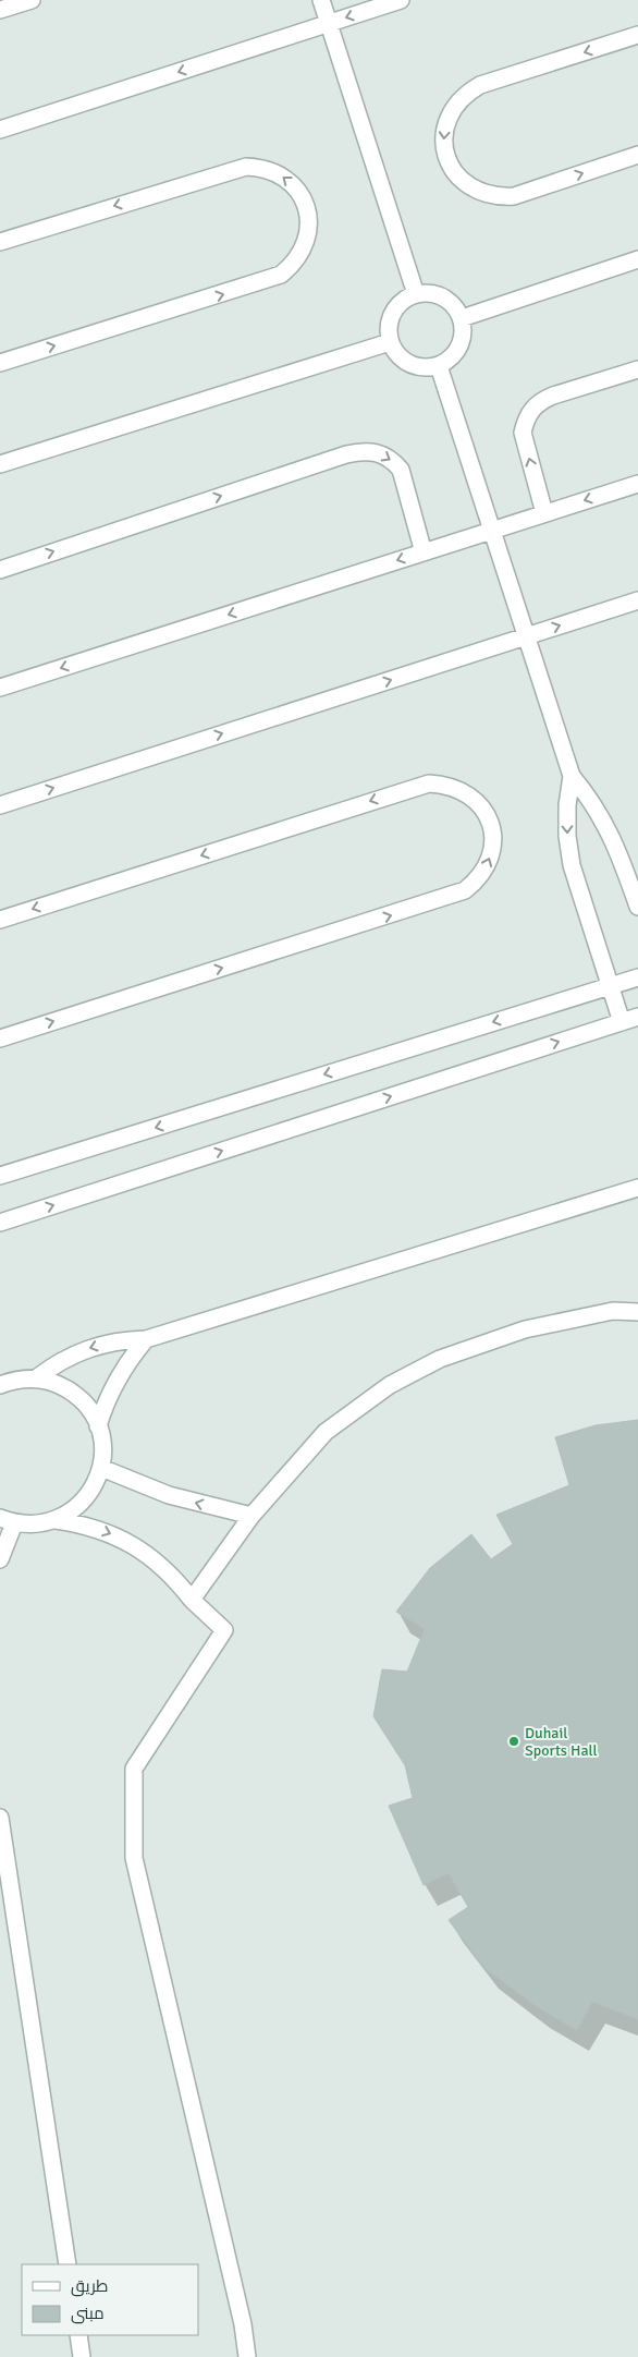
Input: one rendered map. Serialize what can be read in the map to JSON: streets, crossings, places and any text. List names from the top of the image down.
{
  "places": ["Duhail Sports Hall"],
  "legend": ["طريق", "مبنى"]
}
